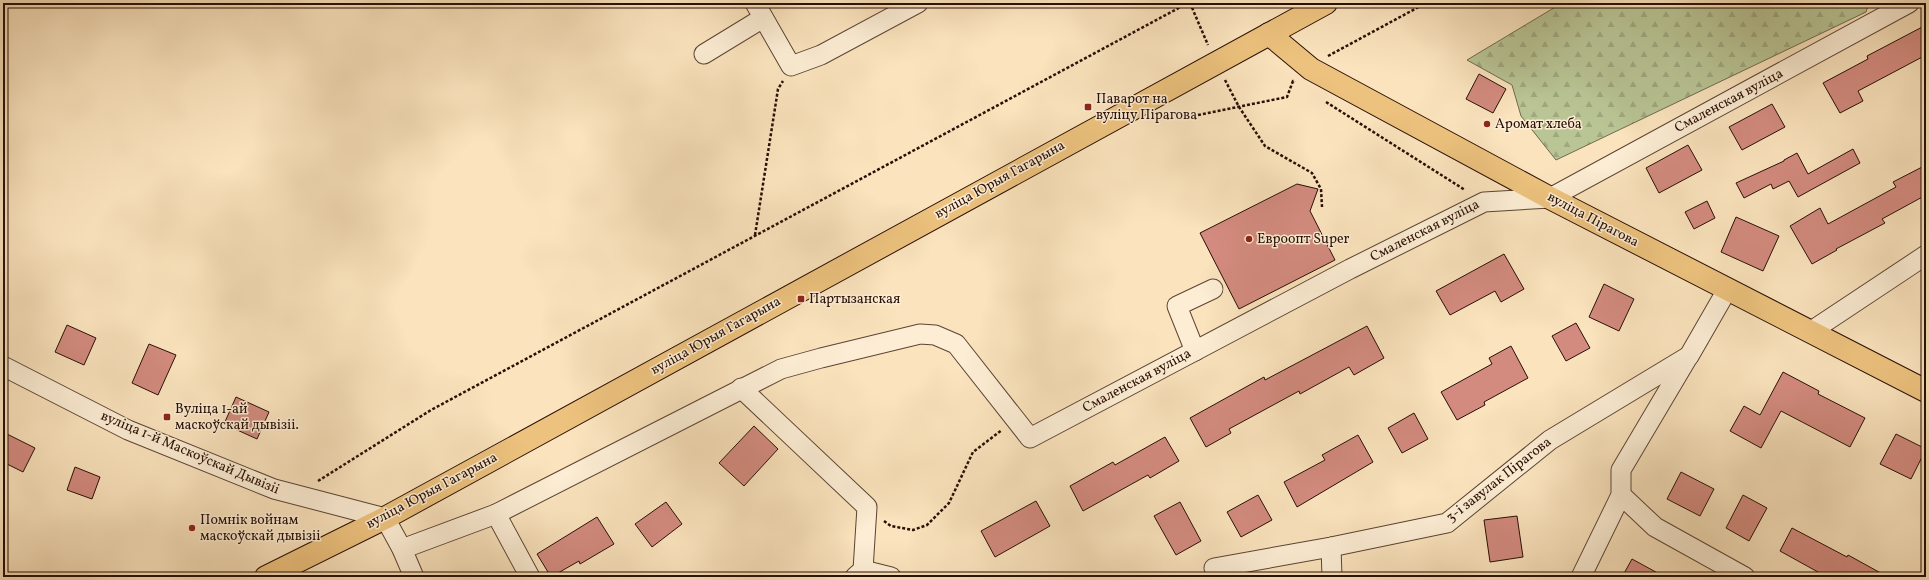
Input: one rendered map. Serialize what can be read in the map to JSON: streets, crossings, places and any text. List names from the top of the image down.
{
  "streets": {
    "main road": ["вуліца Юрыя Гагарына", "вуліца Пірагова"],
    "street": ["Смаленская вуліца", "вуліца 1-й Маскоўскай Дывізіі", "3-і завулак Пірагова"]
  },
  "crossings": [
    ["Смаленская вуліца", "вуліца Пірагова"],
    ["вуліца Юрыя Гагарына", "вуліца Пірагова"],
    ["вуліца Юрыя Гагарына", "вуліца 1-й Маскоўскай Дывізіі"],
    ["вуліца Пірагова", "3-і завулак Пірагова"]
  ],
  "places": {
    "transit": ["Паварот на вуліцу Пірагова", "Партызанская", "Вуліца 1-ай маскоўскай дывізіі."],
    "other": ["Аромат хлеба", "Евроопт Super", "Помнік войнам маскоўскай дывізіі"]
  }
}
